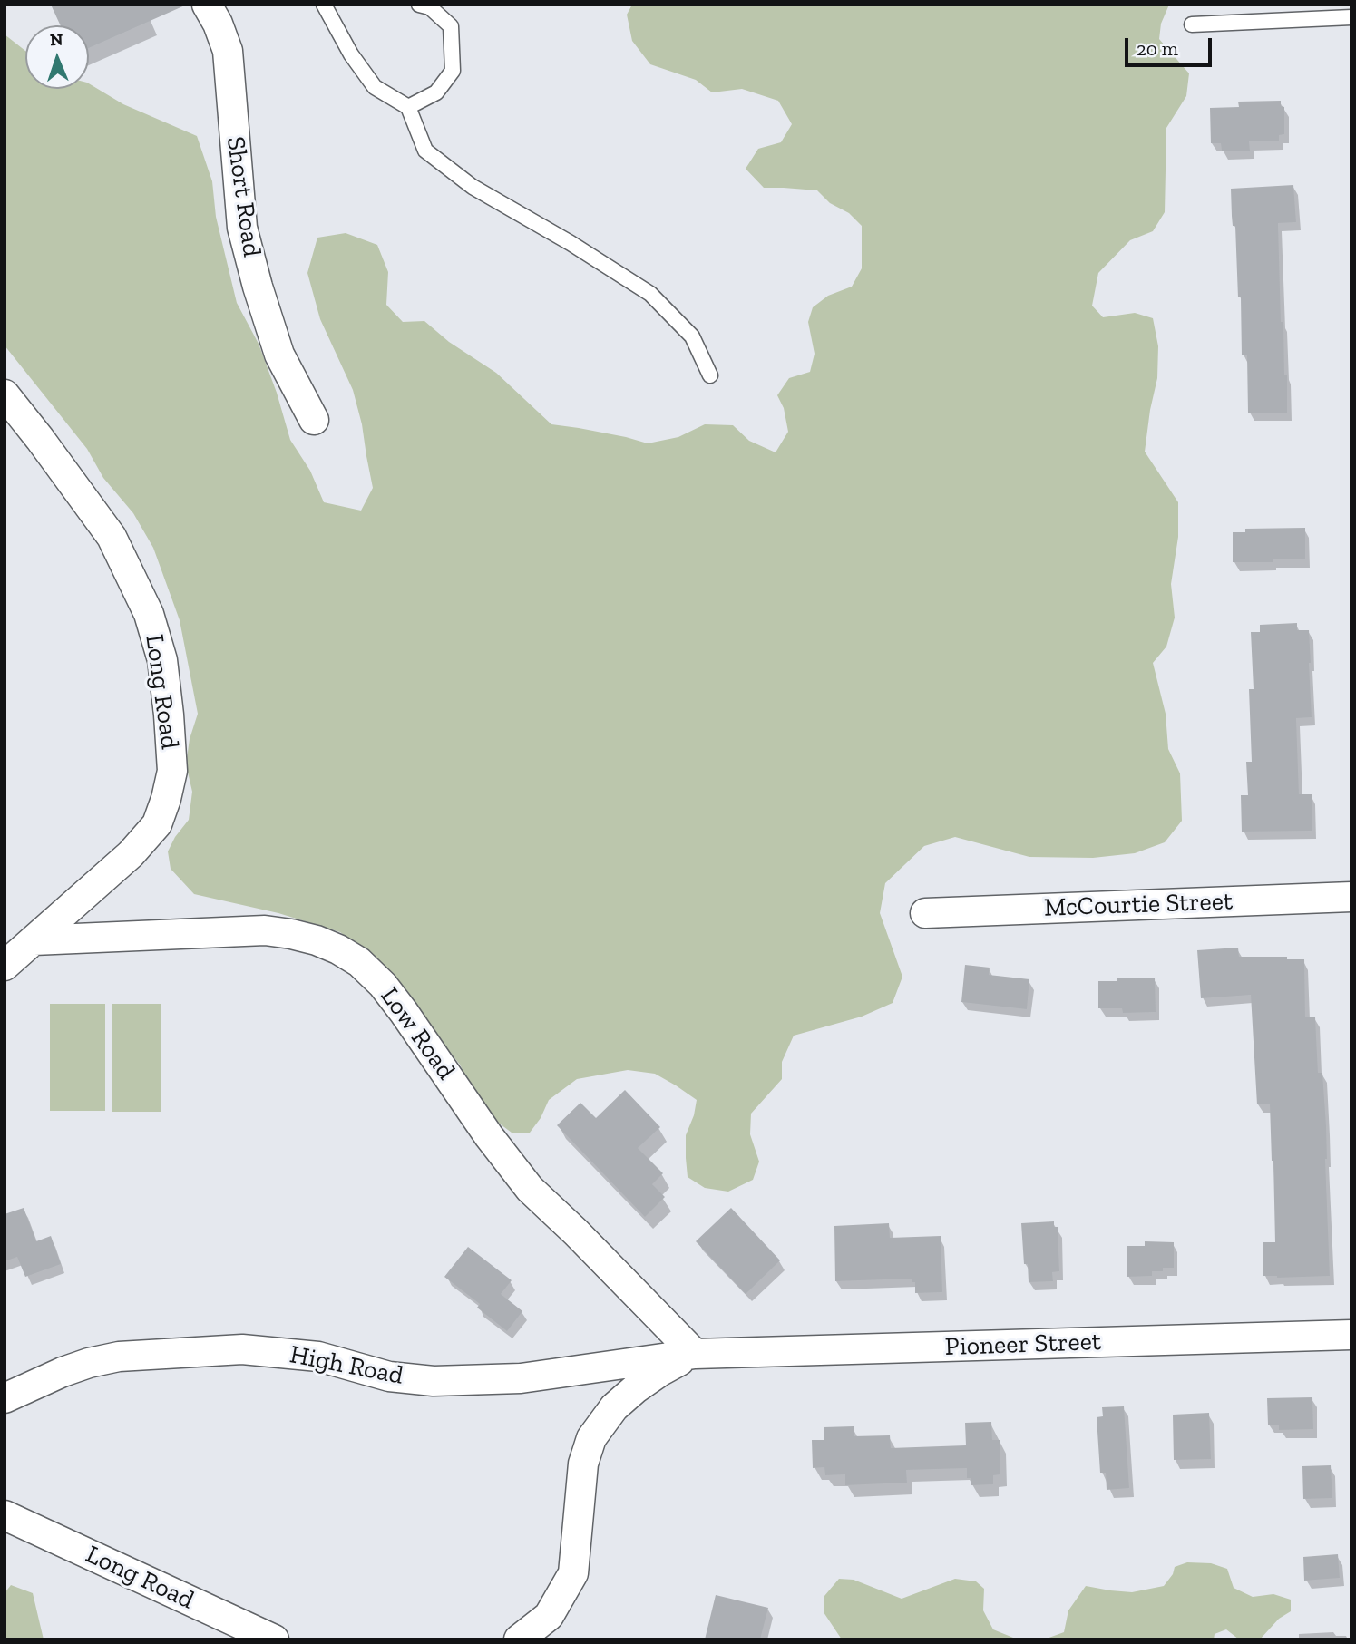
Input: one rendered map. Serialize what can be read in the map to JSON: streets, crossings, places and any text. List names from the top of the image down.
{
  "streets": {
    "street": [
      "Short Road",
      "Long Road",
      "McCourtie Street",
      "Low Road",
      "Pioneer Street",
      "High Road"
    ]
  },
  "crossings": [
    ["Long Road", "Low Road"],
    ["Low Road", "Pioneer Street"],
    ["Low Road", "High Road"],
    ["Pioneer Street", "High Road"]
  ],
  "scale_bar": "20 m",
  "north": "top"
}
